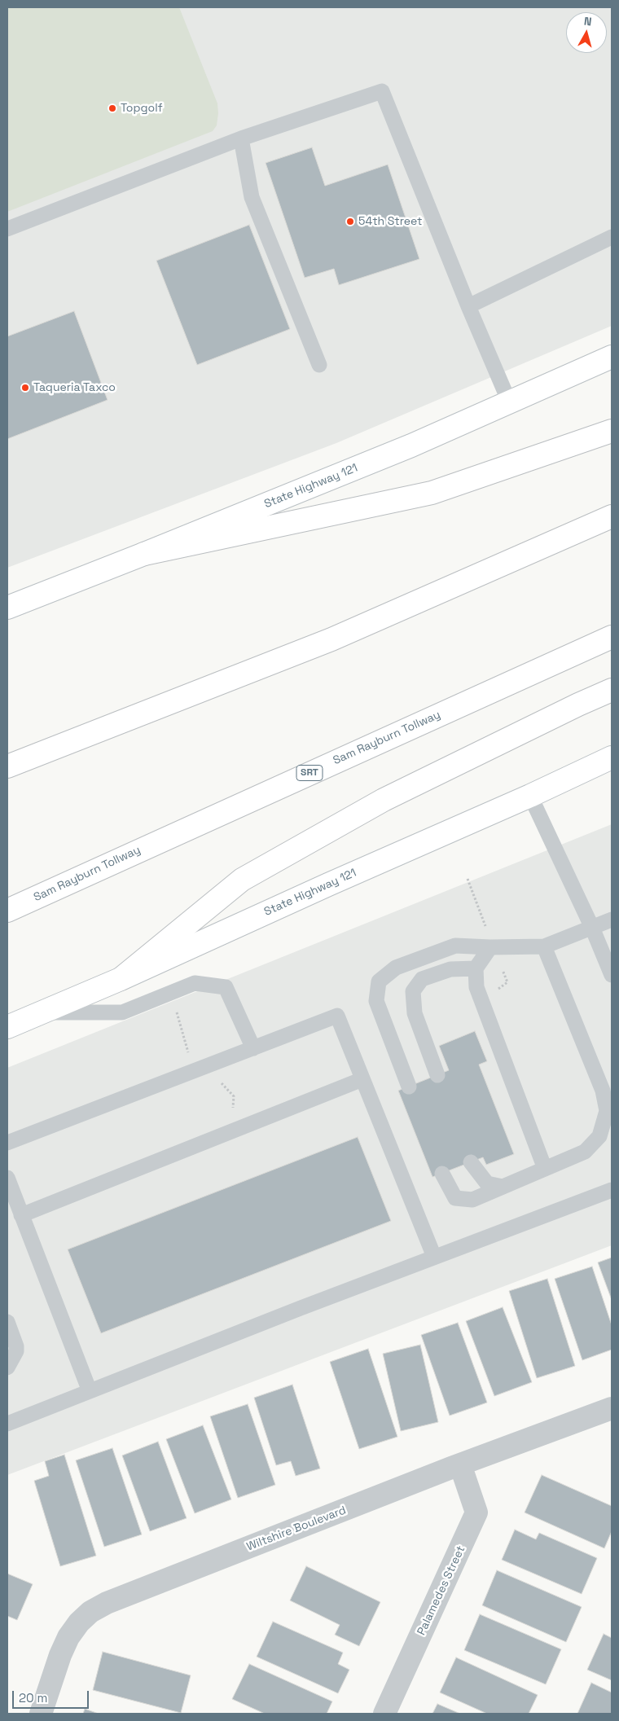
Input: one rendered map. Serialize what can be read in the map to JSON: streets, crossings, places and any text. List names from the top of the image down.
{
  "streets": {
    "main road": ["State Highway 121", "Sam Rayburn Tollway", "SRT"],
    "street": ["Wiltshire Boulevard", "Palamedes Street"]
  },
  "crossings": [
    ["Wiltshire Boulevard", "Palamedes Street"]
  ],
  "places": ["Topgolf", "54th Street", "Taqueria Taxco"],
  "scale_bar": "20 m",
  "north": "top"
}
